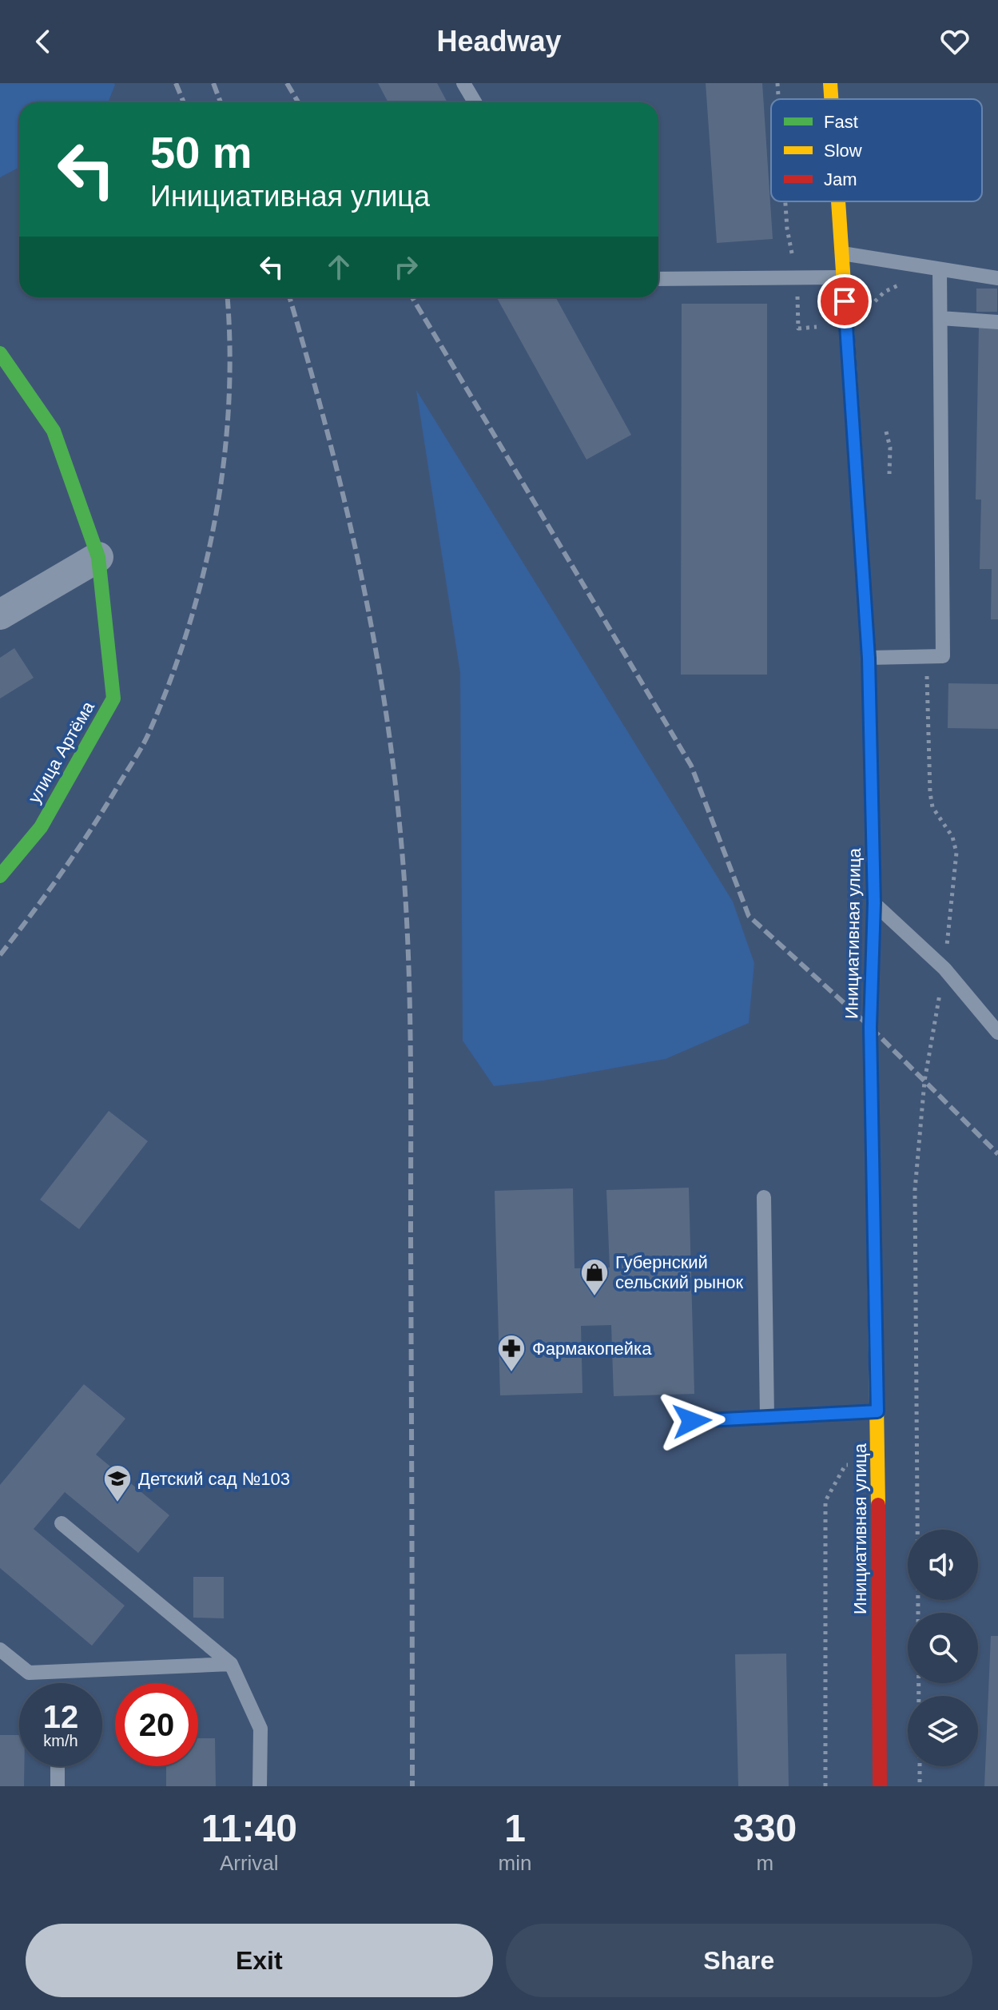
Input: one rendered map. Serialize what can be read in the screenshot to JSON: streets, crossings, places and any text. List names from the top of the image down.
{
  "streets": {
    "main road": ["улица Артёма", "Инициативная улица"]
  },
  "places": {
    "shop": ["Губернский сельский рынок"],
    "pharmacy": ["Фармакопейка"],
    "school or university": ["Детский сад №103"]
  },
  "legend": ["Fast", "Slow", "Jam"],
  "page": {
    "header": "Headway",
    "turn": ["50 m", "Инициативная улица"],
    "speed": "12 km/h",
    "limit": "20",
    "eta": [
      "11:40",
      "Arrival",
      "1",
      "min",
      "330",
      "m"
    ],
    "buttons": ["Exit", "Share"]
  }
}
